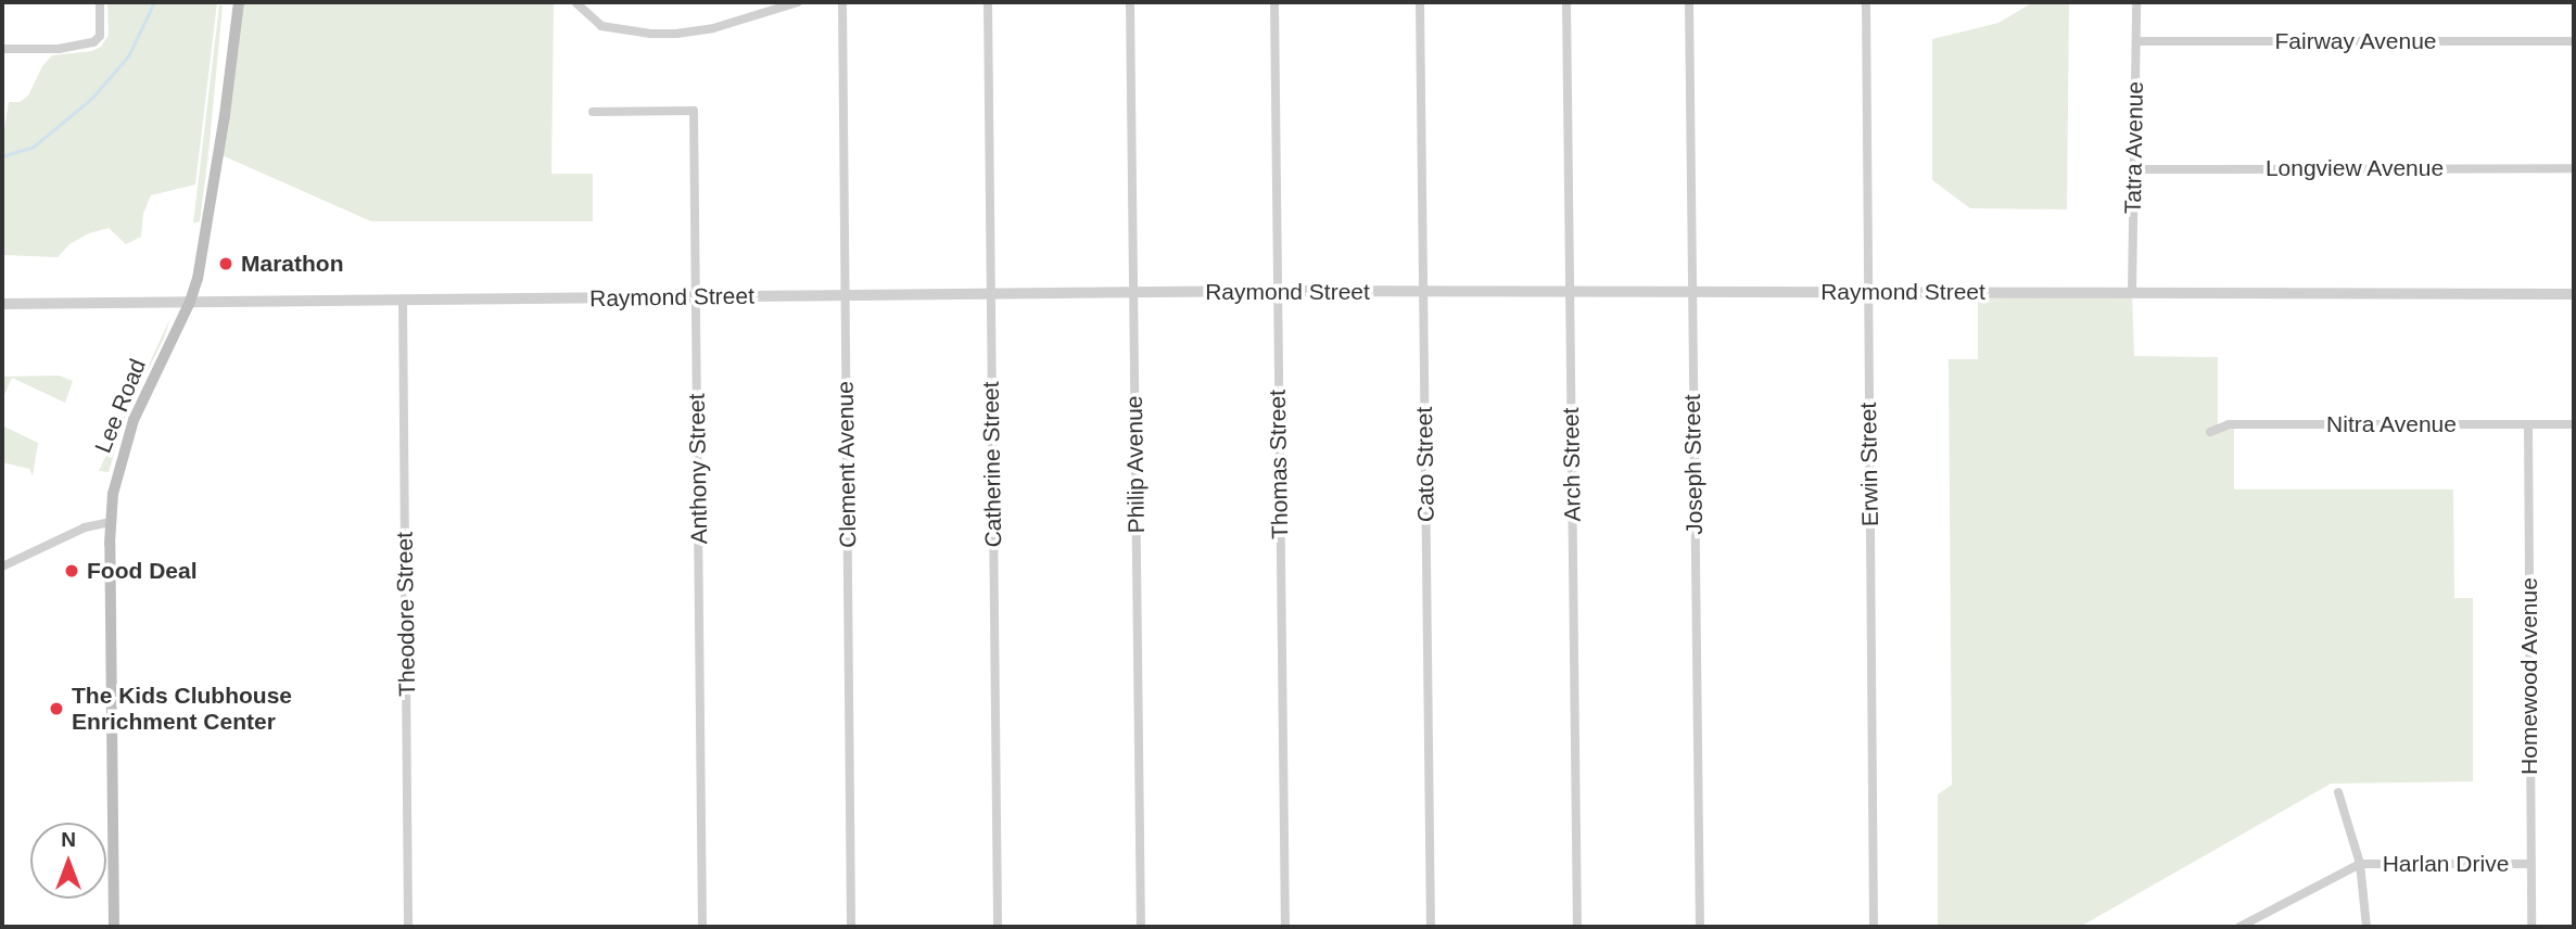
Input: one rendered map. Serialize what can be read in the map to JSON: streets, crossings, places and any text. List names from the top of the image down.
{
  "streets": {
    "main road": ["Lee Road"],
    "street": [
      "Fairway Avenue",
      "Tatra Avenue",
      "Longview Avenue",
      "Raymond Street",
      "Nitra Avenue",
      "Clement Avenue",
      "Catherine Street",
      "Philip Avenue",
      "Thomas Street",
      "Cato Street",
      "Arch Street",
      "Joseph Street",
      "Erwin Street",
      "Anthony Street",
      "Theodore Street",
      "Homewood Avenue",
      "Harlan Drive"
    ]
  },
  "crossings": [
    ["Fairway Avenue", "Tatra Avenue"],
    ["Tatra Avenue", "Longview Avenue"],
    ["Tatra Avenue", "Raymond Street"],
    ["Raymond Street", "Lee Road"],
    ["Raymond Street", "Clement Avenue"],
    ["Raymond Street", "Catherine Street"],
    ["Raymond Street", "Philip Avenue"],
    ["Raymond Street", "Thomas Street"],
    ["Raymond Street", "Cato Street"],
    ["Raymond Street", "Arch Street"],
    ["Raymond Street", "Joseph Street"],
    ["Raymond Street", "Erwin Street"],
    ["Raymond Street", "Anthony Street"],
    ["Raymond Street", "Theodore Street"],
    ["Nitra Avenue", "Homewood Avenue"],
    ["Homewood Avenue", "Harlan Drive"]
  ],
  "places": ["Marathon", "Food Deal", "The Kids Clubhouse Enrichment Center"],
  "north": "top"
}
